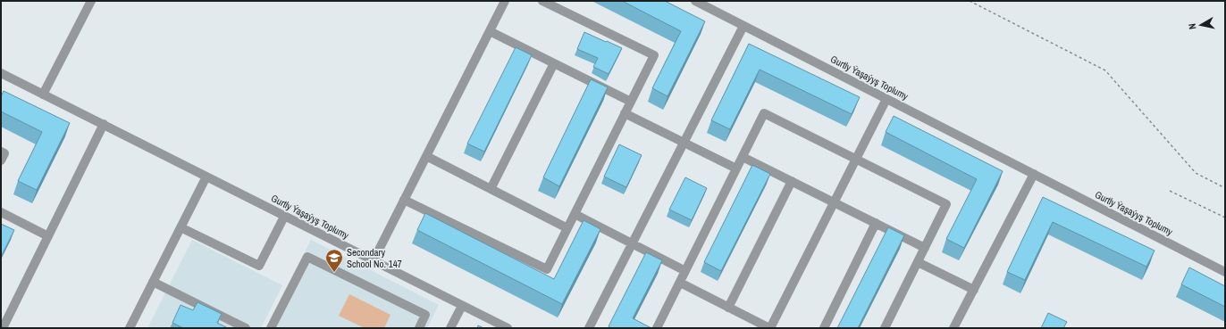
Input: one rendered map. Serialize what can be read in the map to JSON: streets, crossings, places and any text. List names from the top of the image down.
{
  "streets": {
    "street": ["Gurtly Ýaşaýyş Toplumy"]
  },
  "places": {
    "school or university": ["Secondary School No. 147"]
  },
  "north": "left"
}
